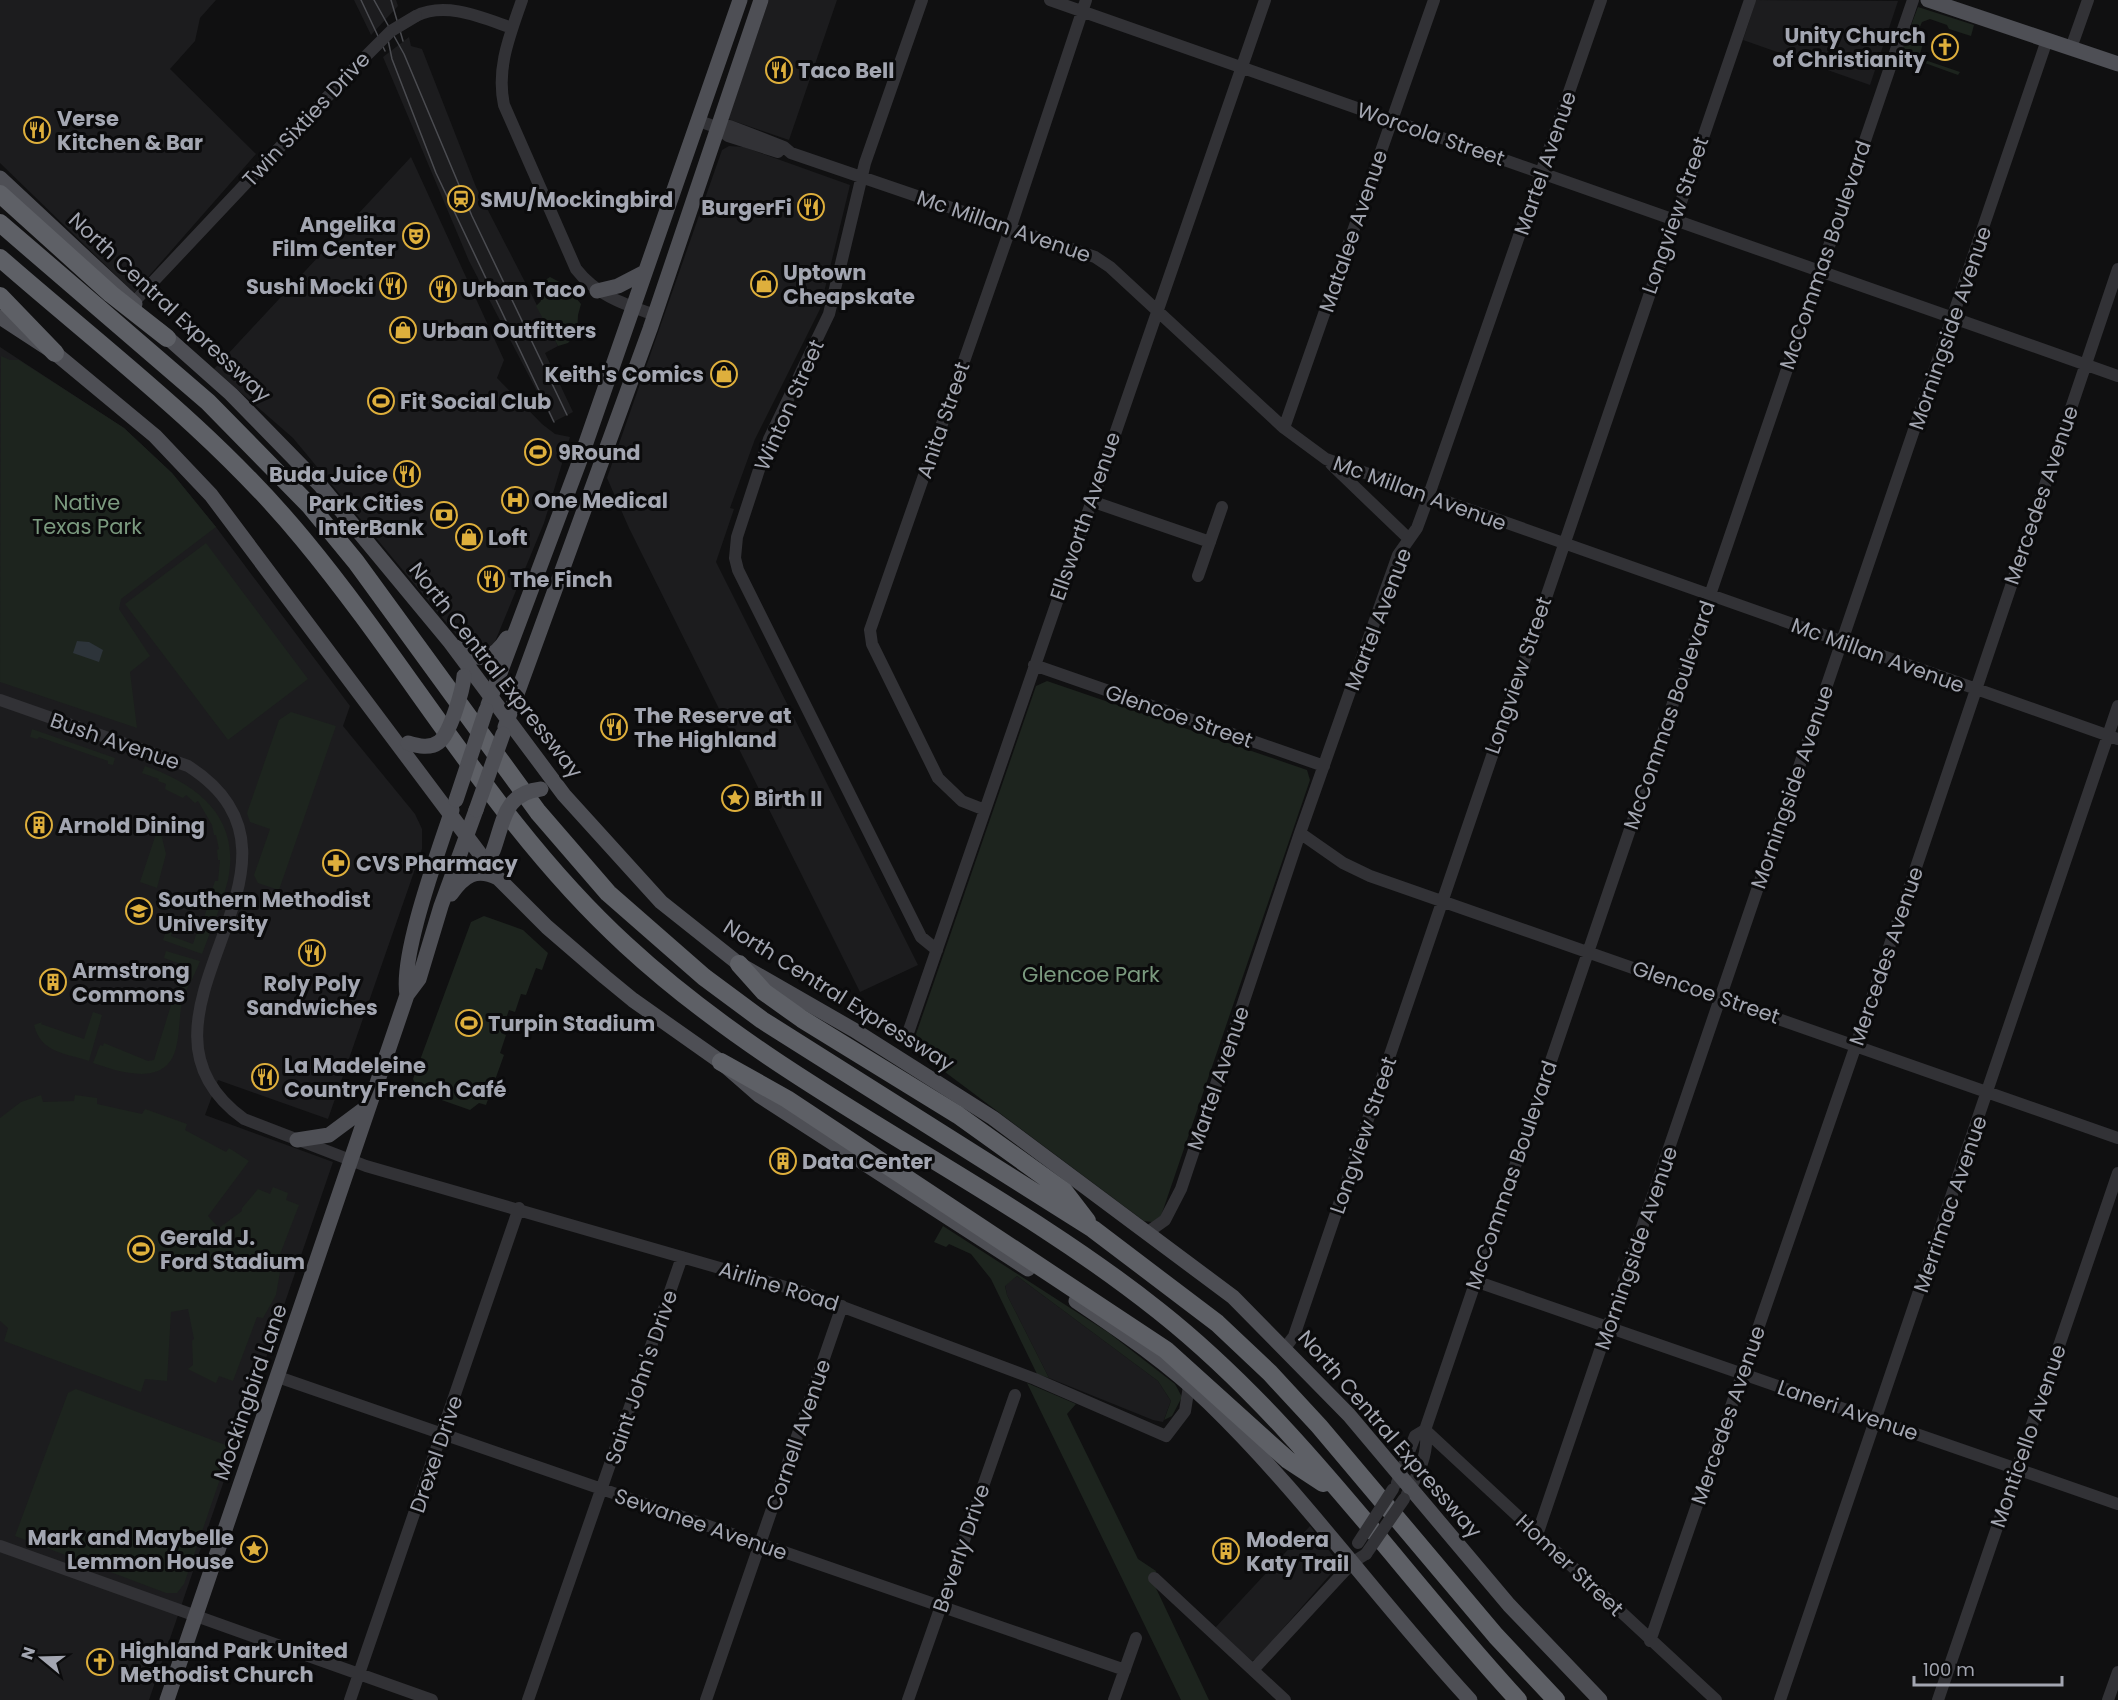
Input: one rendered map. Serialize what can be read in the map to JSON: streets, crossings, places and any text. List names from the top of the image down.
{
  "streets": {
    "highway": ["North Central Expressway"],
    "main road": ["Mockingbird Lane"],
    "street": [
      "Twin Sixties Drive",
      "Worcola Street",
      "Martel Avenue",
      "Longview Street",
      "Mc Millan Avenue",
      "Matalee Avenue",
      "McCommas Boulevard",
      "Morningside Avenue",
      "Winton Street",
      "Anita Street",
      "Mercedes Avenue",
      "Ellsworth Avenue",
      "Glencoe Street",
      "Bush Avenue",
      "Merrimac Avenue",
      "Airline Road",
      "Saint John's Drive",
      "Laneri Avenue",
      "Cornell Avenue",
      "Monticello Avenue",
      "Drexel Drive",
      "Sewanee Avenue",
      "Beverly Drive",
      "Homer Street"
    ]
  },
  "crossings": [
    ["Twin Sixties Drive", "North Central Expressway"],
    ["Worcola Street", "Martel Avenue"],
    ["Worcola Street", "Longview Street"],
    ["Worcola Street", "Matalee Avenue"],
    ["Worcola Street", "McCommas Boulevard"],
    ["Worcola Street", "Morningside Avenue"],
    ["Worcola Street", "Anita Street"],
    ["Worcola Street", "Mercedes Avenue"],
    ["Worcola Street", "Ellsworth Avenue"],
    ["Martel Avenue", "Mc Millan Avenue"],
    ["Martel Avenue", "North Central Expressway"],
    ["Martel Avenue", "Glencoe Street"],
    ["Longview Street", "Mc Millan Avenue"],
    ["Longview Street", "North Central Expressway"],
    ["Longview Street", "Glencoe Street"],
    ["Mc Millan Avenue", "Matalee Avenue"],
    ["Mc Millan Avenue", "McCommas Boulevard"],
    ["Mc Millan Avenue", "Morningside Avenue"],
    ["Mc Millan Avenue", "Winton Street"],
    ["Mc Millan Avenue", "Anita Street"],
    ["Mc Millan Avenue", "Mercedes Avenue"],
    ["Mc Millan Avenue", "Ellsworth Avenue"],
    ["Mc Millan Avenue", "Merrimac Avenue"],
    ["Mc Millan Avenue", "Mockingbird Lane"],
    ["McCommas Boulevard", "North Central Expressway"],
    ["McCommas Boulevard", "Glencoe Street"],
    ["McCommas Boulevard", "Laneri Avenue"],
    ["McCommas Boulevard", "Homer Street"],
    ["North Central Expressway", "Mockingbird Lane"],
    ["Morningside Avenue", "Glencoe Street"],
    ["Morningside Avenue", "Laneri Avenue"],
    ["Morningside Avenue", "Homer Street"],
    ["Winton Street", "Ellsworth Avenue"],
    ["Anita Street", "Ellsworth Avenue"],
    ["Mercedes Avenue", "Glencoe Street"],
    ["Mercedes Avenue", "Laneri Avenue"],
    ["Mercedes Avenue", "Homer Street"],
    ["Ellsworth Avenue", "Glencoe Street"],
    ["Glencoe Street", "Merrimac Avenue"],
    ["Bush Avenue", "Airline Road"],
    ["Bush Avenue", "Mockingbird Lane"],
    ["Merrimac Avenue", "Laneri Avenue"],
    ["Airline Road", "Saint John's Drive"],
    ["Airline Road", "Mockingbird Lane"],
    ["Airline Road", "Cornell Avenue"],
    ["Airline Road", "Drexel Drive"],
    ["Saint John's Drive", "Sewanee Avenue"],
    ["Mockingbird Lane", "Sewanee Avenue"],
    ["Laneri Avenue", "Monticello Avenue"],
    ["Cornell Avenue", "Sewanee Avenue"],
    ["Drexel Drive", "Sewanee Avenue"],
    ["Sewanee Avenue", "Beverly Drive"]
  ],
  "parks": ["Native Texas Park", "Glencoe Park"],
  "places": {
    "church": ["Unity Church of Christianity", "Highland Park United Methodist Church"],
    "restaurant": [
      "Taco Bell",
      "Verse Kitchen & Bar",
      "BurgerFi",
      "Sushi Mocki",
      "Urban Taco",
      "Buda Juice",
      "The Finch",
      "The Reserve at The Highland",
      "Roly Poly Sandwiches",
      "La Madeleine Country French Café"
    ],
    "station": ["SMU/Mockingbird"],
    "theatre": ["Angelika Film Center"],
    "shop": [
      "Uptown Cheapskate",
      "Urban Outfitters",
      "Keith's Comics",
      "Loft"
    ],
    "sports": [
      "Fit Social Club",
      "9Round",
      "Turpin Stadium",
      "Gerald J. Ford Stadium"
    ],
    "hospital": ["One Medical"],
    "bank": ["Park Cities InterBank"],
    "place": ["Birth II", "Mark and Maybelle Lemmon House"],
    "building": [
      "Arnold Dining",
      "Armstrong Commons",
      "Data Center",
      "Modera Katy Trail"
    ],
    "pharmacy": ["CVS Pharmacy"],
    "school or university": ["Southern Methodist University"]
  },
  "scale_bar": "100 m",
  "north": "left"
}
